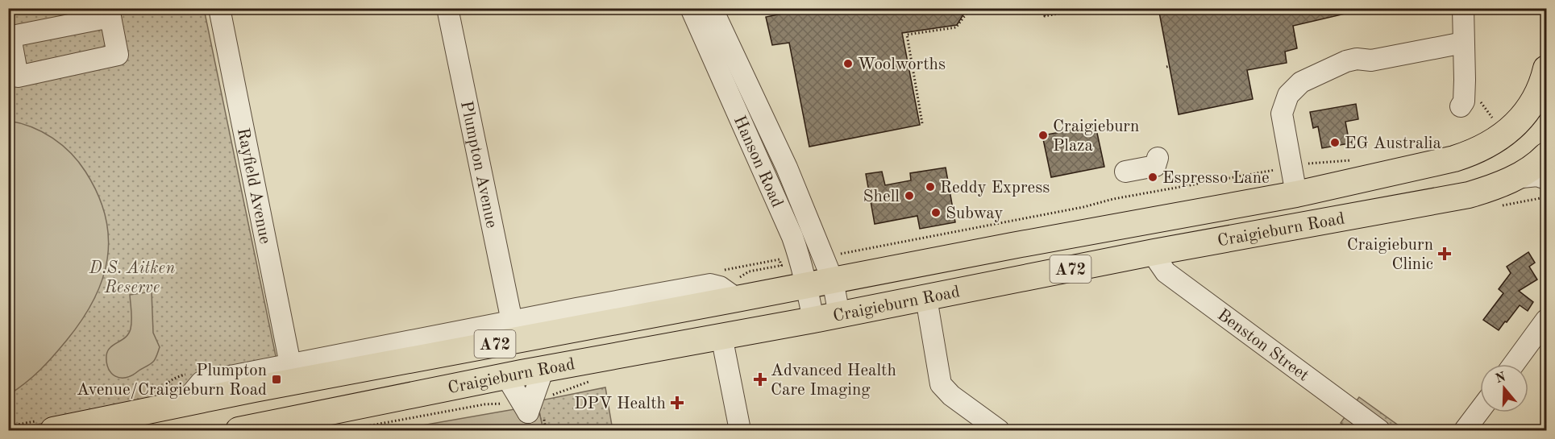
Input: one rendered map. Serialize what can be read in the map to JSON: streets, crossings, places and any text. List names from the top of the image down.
{
  "streets": {
    "main road": ["Craigieburn Road", "A72"],
    "street": [
      "Hanson Road",
      "Plumpton Avenue",
      "Rayfield Avenue",
      "Benston Street"
    ]
  },
  "crossings": [
    ["Hanson Road", "Craigieburn Road"],
    ["Plumpton Avenue", "Craigieburn Road"],
    ["Rayfield Avenue", "Craigieburn Road"],
    ["Craigieburn Road", "Benston Street"]
  ],
  "parks": ["D.S. Aitken Reserve"],
  "places": {
    "other": [
      "Woolworths",
      "Craigieburn Plaza",
      "EG Australia",
      "Espresso Lane",
      "Reddy Express",
      "Shell",
      "Subway"
    ],
    "health": ["Craigieburn Clinic", "Advanced Health Care Imaging", "DPV Health"],
    "transit": ["Plumpton Avenue/Craigieburn Road"]
  },
  "north": "top"
}
